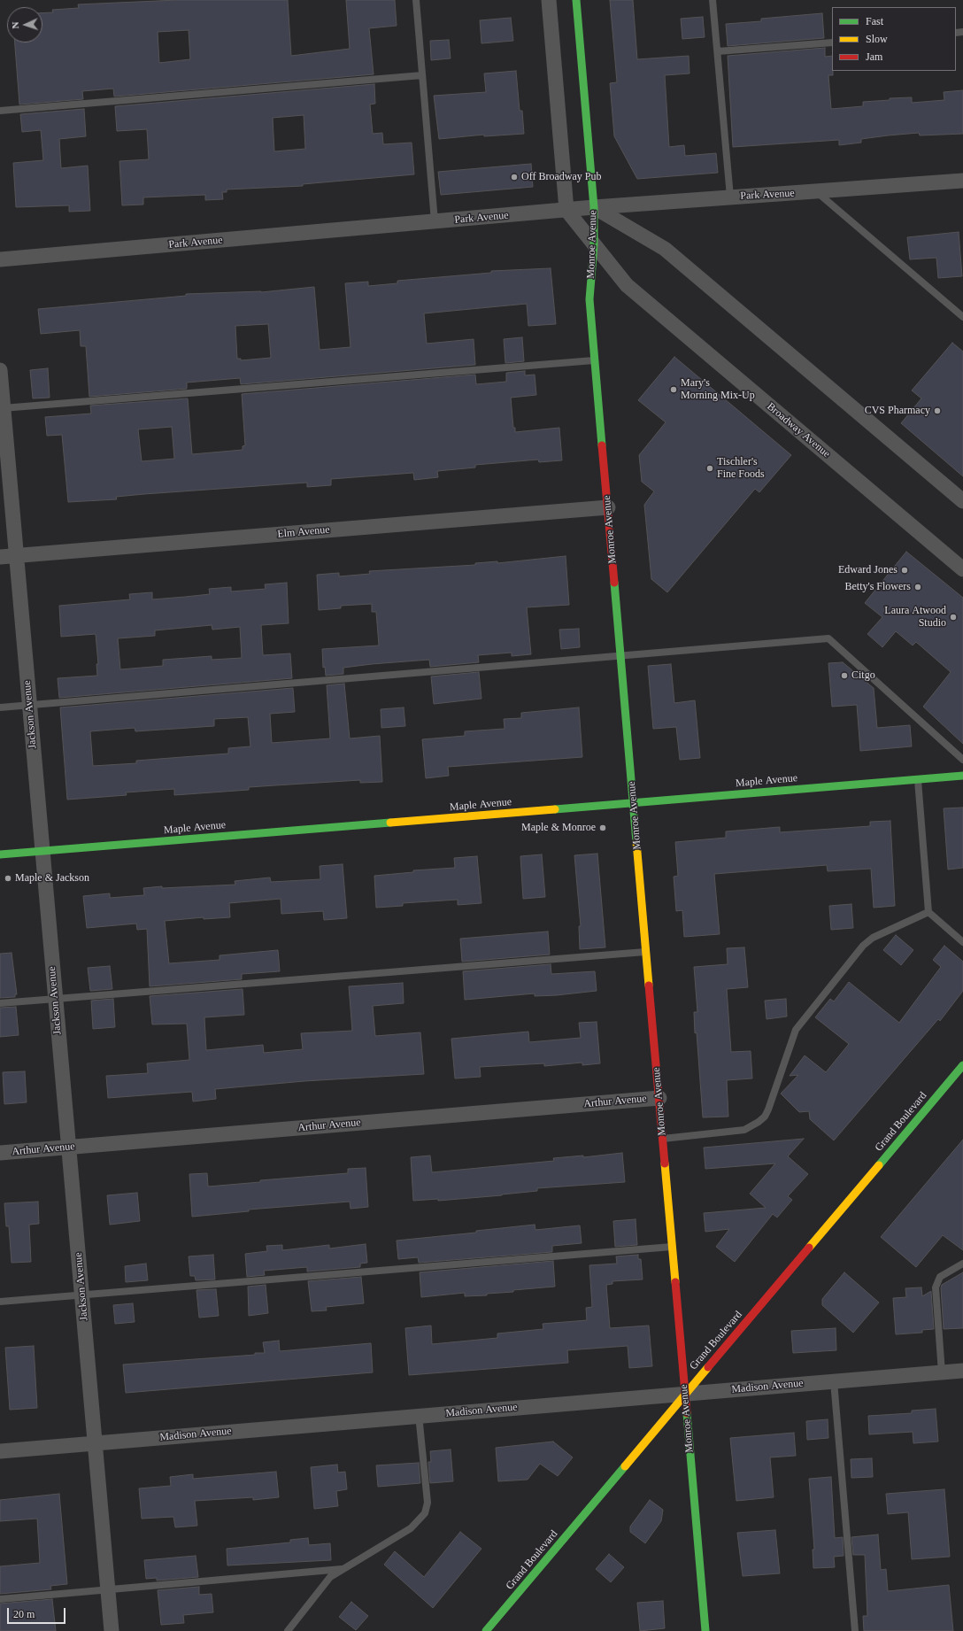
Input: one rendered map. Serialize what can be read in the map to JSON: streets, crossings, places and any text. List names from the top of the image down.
{
  "streets": {
    "street": [
      "Park Avenue",
      "Monroe Avenue",
      "Broadway Avenue",
      "Elm Avenue",
      "Jackson Avenue",
      "Maple Avenue",
      "Arthur Avenue",
      "Grand Boulevard",
      "Madison Avenue"
    ]
  },
  "crossings": [
    ["Park Avenue", "Monroe Avenue"],
    ["Park Avenue", "Broadway Avenue"],
    ["Monroe Avenue", "Broadway Avenue"],
    ["Monroe Avenue", "Elm Avenue"],
    ["Monroe Avenue", "Maple Avenue"],
    ["Monroe Avenue", "Arthur Avenue"],
    ["Monroe Avenue", "Grand Boulevard"],
    ["Monroe Avenue", "Madison Avenue"],
    ["Elm Avenue", "Jackson Avenue"],
    ["Jackson Avenue", "Maple Avenue"],
    ["Jackson Avenue", "Arthur Avenue"],
    ["Jackson Avenue", "Madison Avenue"],
    ["Grand Boulevard", "Madison Avenue"]
  ],
  "places": [
    "Off Broadway Pub",
    "Mary's Morning Mix-Up",
    "CVS Pharmacy",
    "Tischler's Fine Foods",
    "Edward Jones",
    "Betty's Flowers",
    "Laura Atwood Studio",
    "Citgo",
    "Maple & Monroe",
    "Maple & Jackson"
  ],
  "legend": ["Fast", "Slow", "Jam"],
  "scale_bar": "20 m",
  "north": "left"
}
